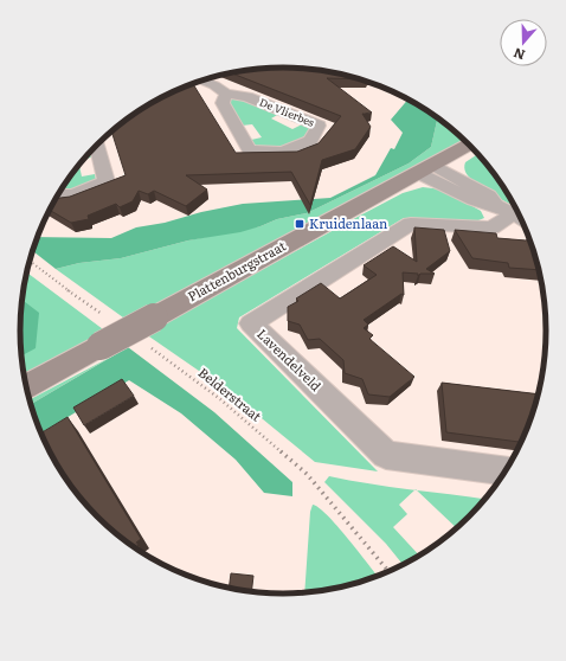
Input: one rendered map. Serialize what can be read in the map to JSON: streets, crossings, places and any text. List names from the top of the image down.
{
  "streets": {
    "street": ["De Vlierbes", "Plattenburgstraat", "Lavendelveld"],
    "path": ["Belderstraat"]
  },
  "places": {
    "transit": ["Kruidenlaan"]
  },
  "north": "bottom"
}
